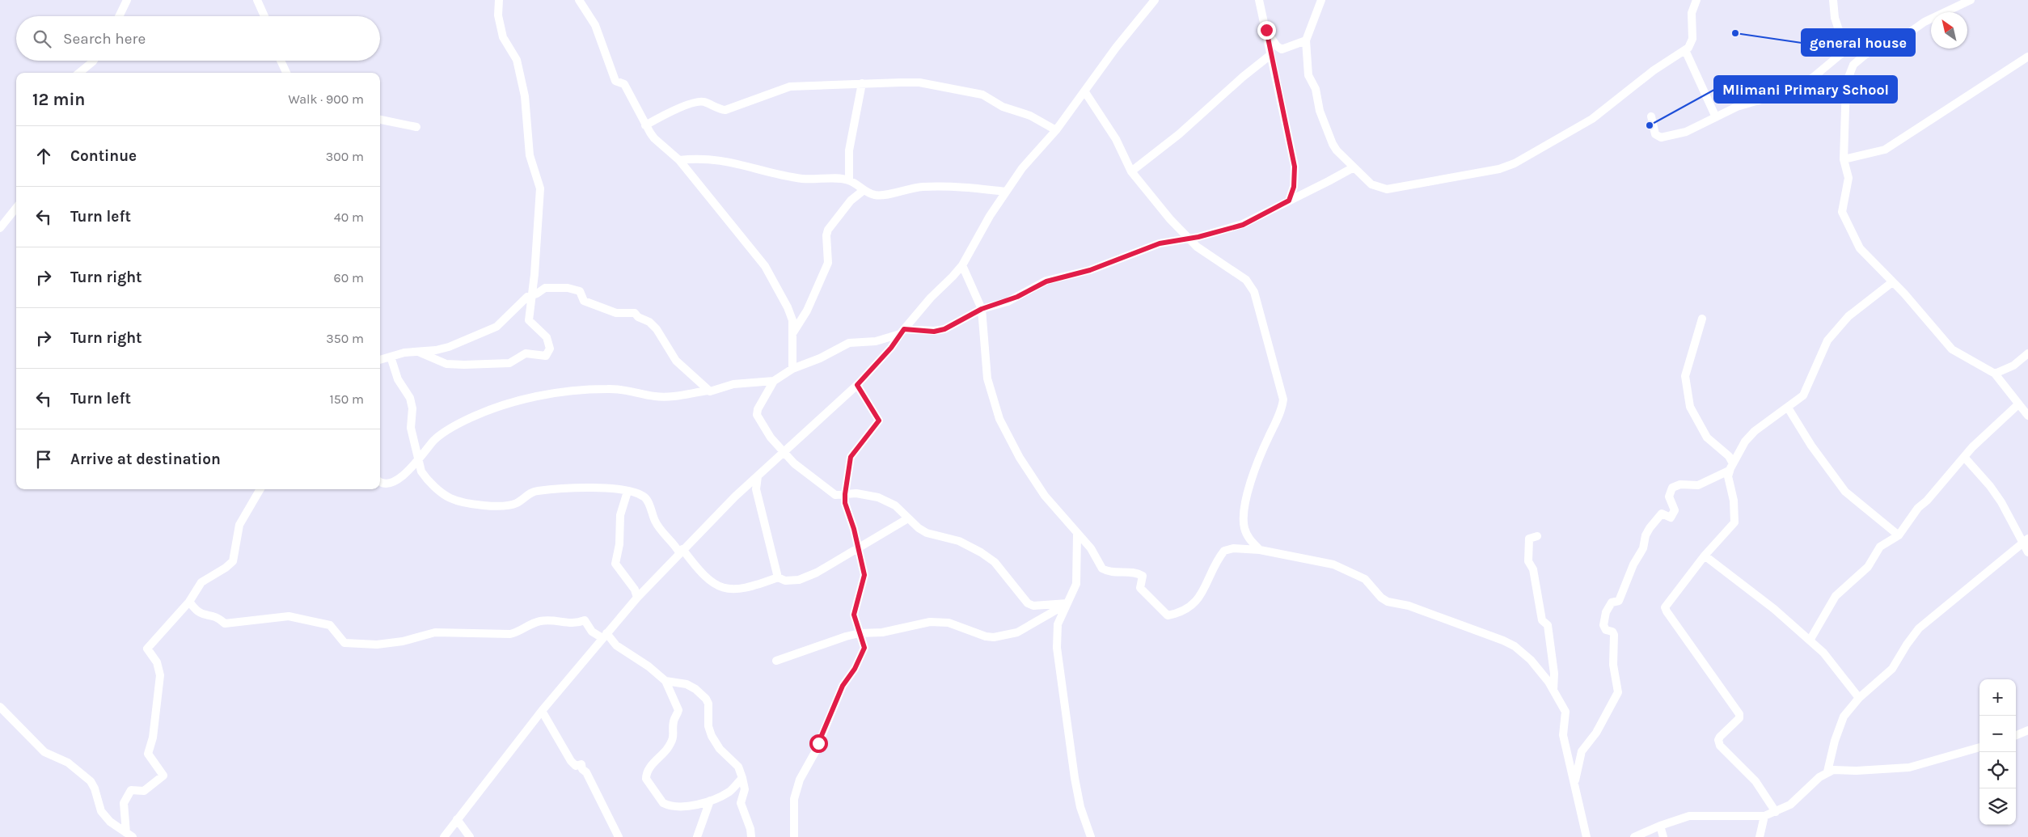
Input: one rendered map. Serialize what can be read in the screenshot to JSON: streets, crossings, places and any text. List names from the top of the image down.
{
  "places": ["general house", "Mlimani Primary School"],
  "north": "top left",
  "page": {
    "search": "Search here",
    "heading": ["12 min", "Walk · 900 m"],
    "list": [
      ["Continue", "300 m"],
      ["Turn left", "40 m"],
      ["Turn right", "60 m"],
      ["Turn right", "350 m"],
      ["Turn left", "150 m"],
      "Arrive at destination"
    ],
    "map_buttons": ["+", "−"]
  }
}
